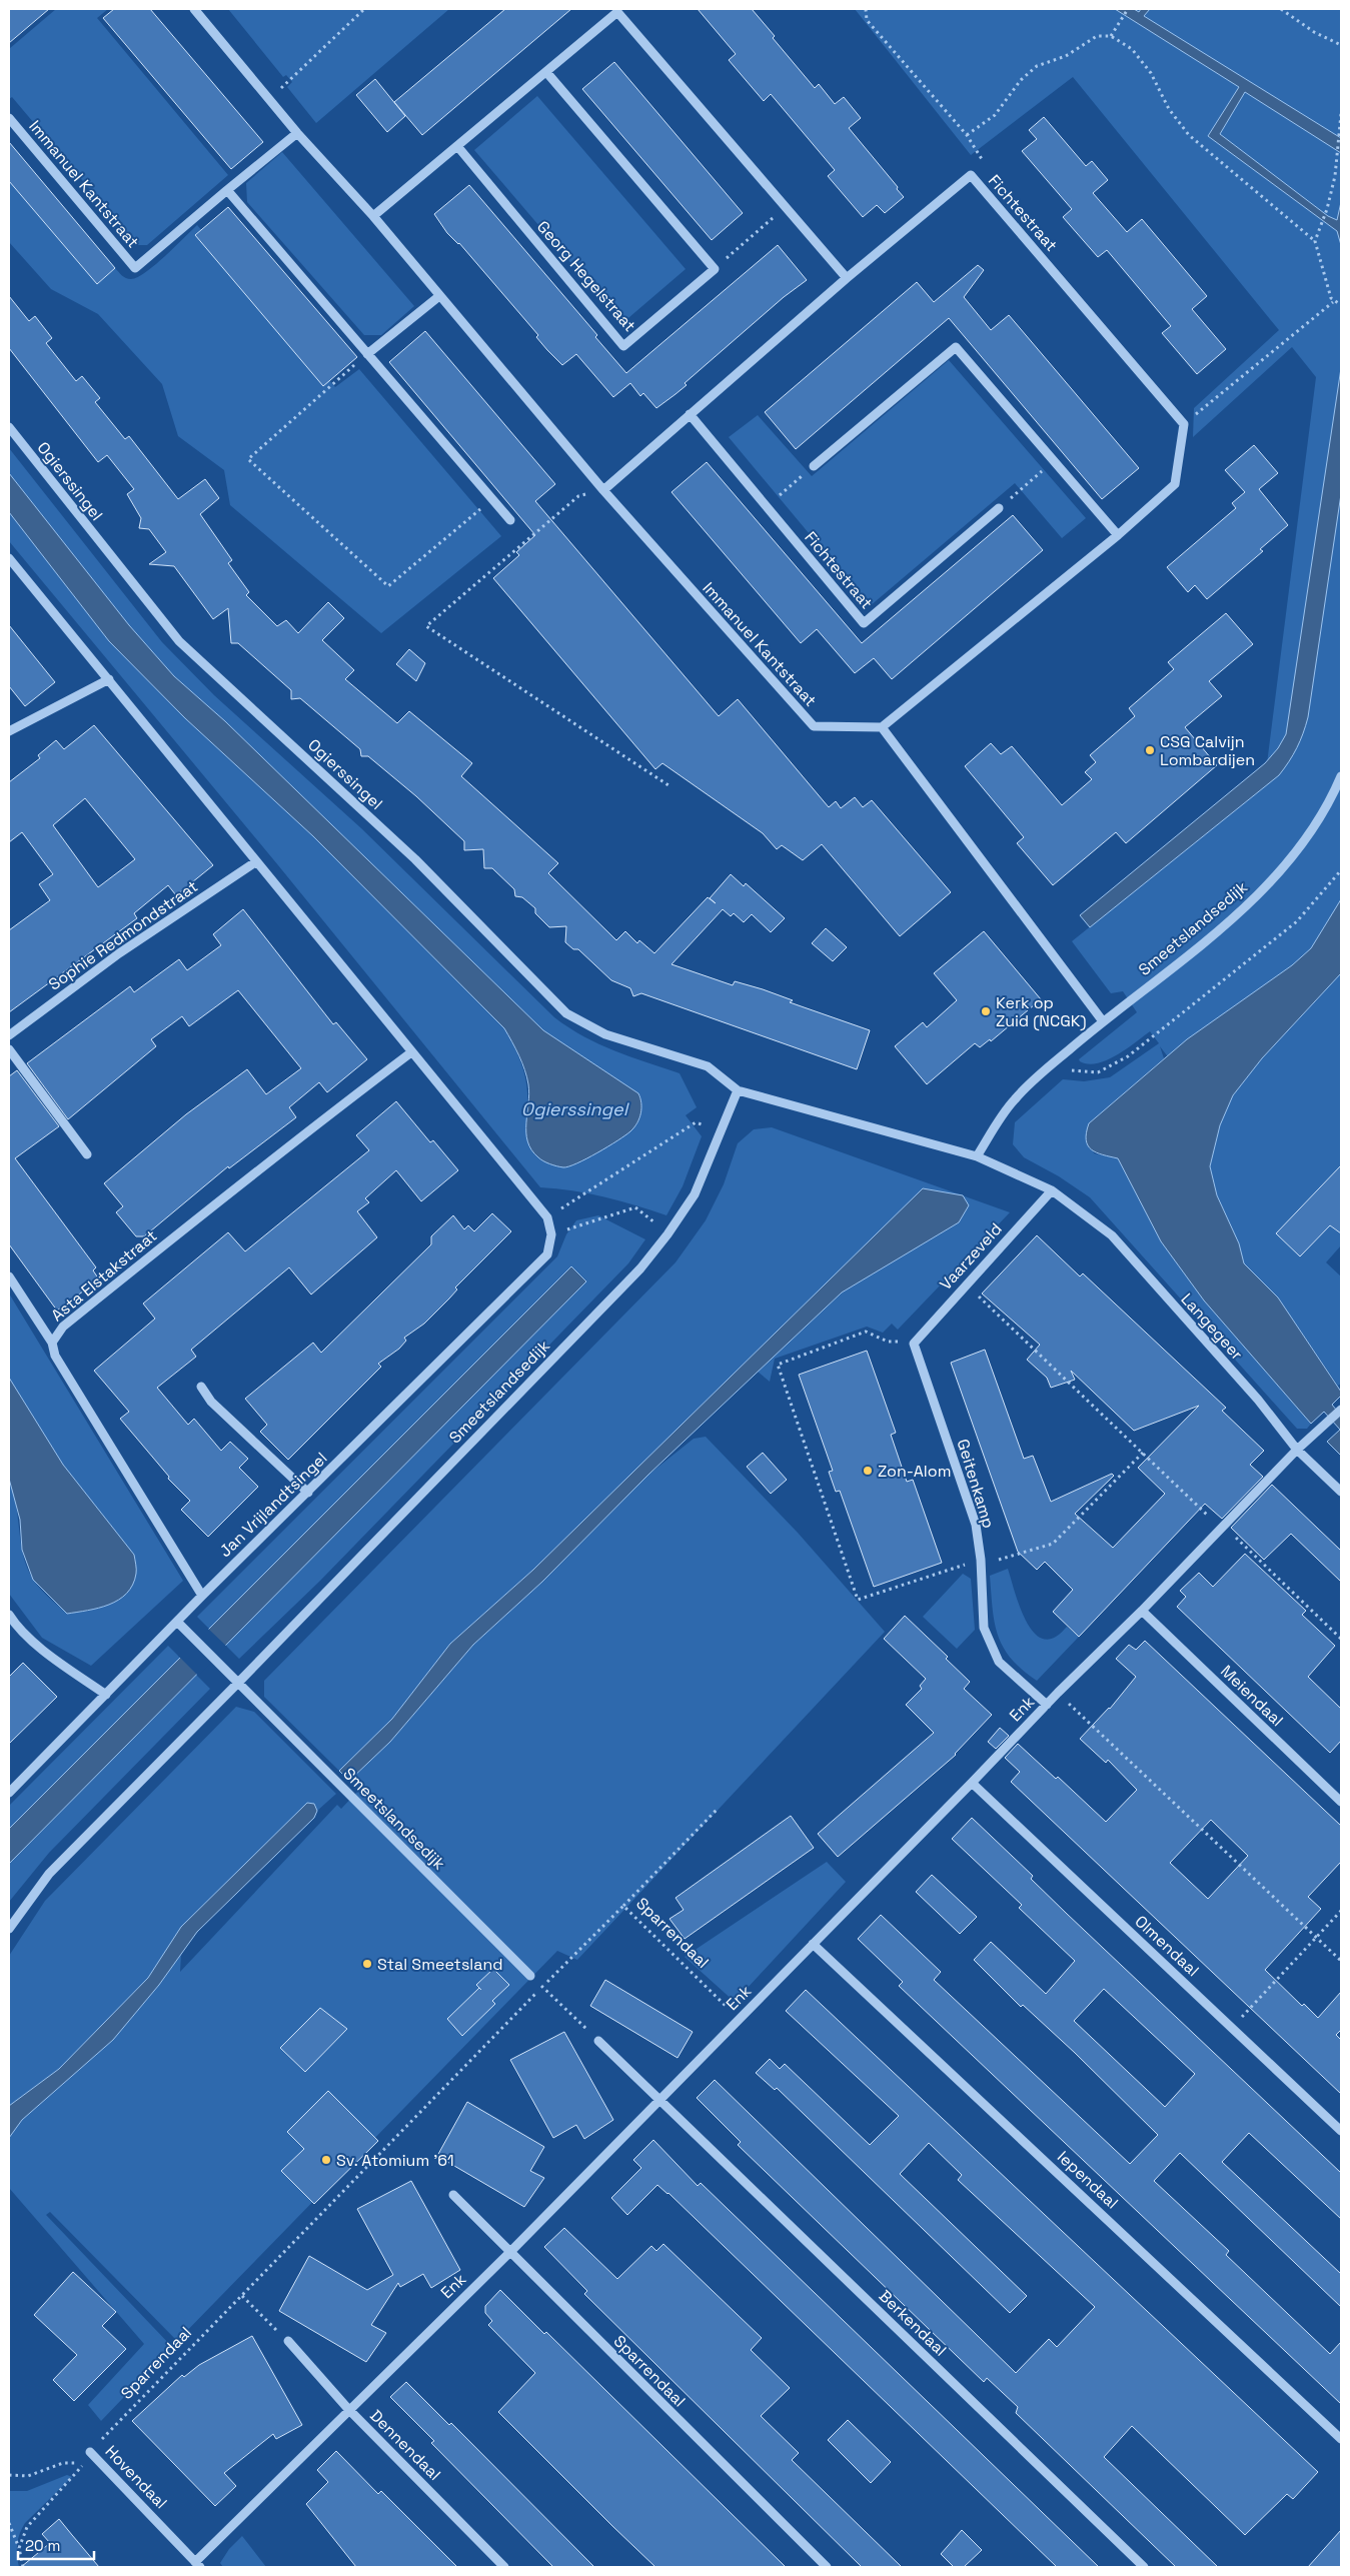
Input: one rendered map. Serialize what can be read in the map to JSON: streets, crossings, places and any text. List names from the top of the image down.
{
  "streets": {
    "street": [
      "Immanuel Kantstraat",
      "Fichtestraat",
      "Georg Hegelstraat",
      "Ogierssingel",
      "Smeetslandsedijk",
      "Sophie Redmondstraat",
      "Vaarzeveld",
      "Asta Elstakstraat",
      "Langegeer",
      "Geitenkamp",
      "Jan Vrijlandtsingel",
      "Meiendaal",
      "Enk",
      "Sparrendaal",
      "Olmendaal",
      "Iependaal",
      "Berkendaal",
      "Dennendaal",
      "Hovendaal"
    ]
  },
  "crossings": [
    ["Immanuel Kantstraat", "Fichtestraat"],
    ["Ogierssingel", "Smeetslandsedijk"],
    ["Ogierssingel", "Vaarzeveld"],
    ["Ogierssingel", "Langegeer"],
    ["Smeetslandsedijk", "Jan Vrijlandtsingel"],
    ["Vaarzeveld", "Langegeer"],
    ["Vaarzeveld", "Geitenkamp"],
    ["Asta Elstakstraat", "Jan Vrijlandtsingel"],
    ["Langegeer", "Enk"],
    ["Geitenkamp", "Enk"],
    ["Meiendaal", "Enk"],
    ["Enk", "Sparrendaal"],
    ["Enk", "Olmendaal"],
    ["Enk", "Iependaal"],
    ["Enk", "Berkendaal"],
    ["Enk", "Dennendaal"],
    ["Enk", "Hovendaal"],
    ["Sparrendaal", "Hovendaal"]
  ],
  "water": ["Ogierssingel"],
  "places": [
    "CSG Calvijn Lombardijen",
    "Kerk op Zuid (NCGK)",
    "Zon-Alom",
    "Stal Smeetsland",
    "Sv. Atomium '61"
  ],
  "scale_bar": "20 m"
}
